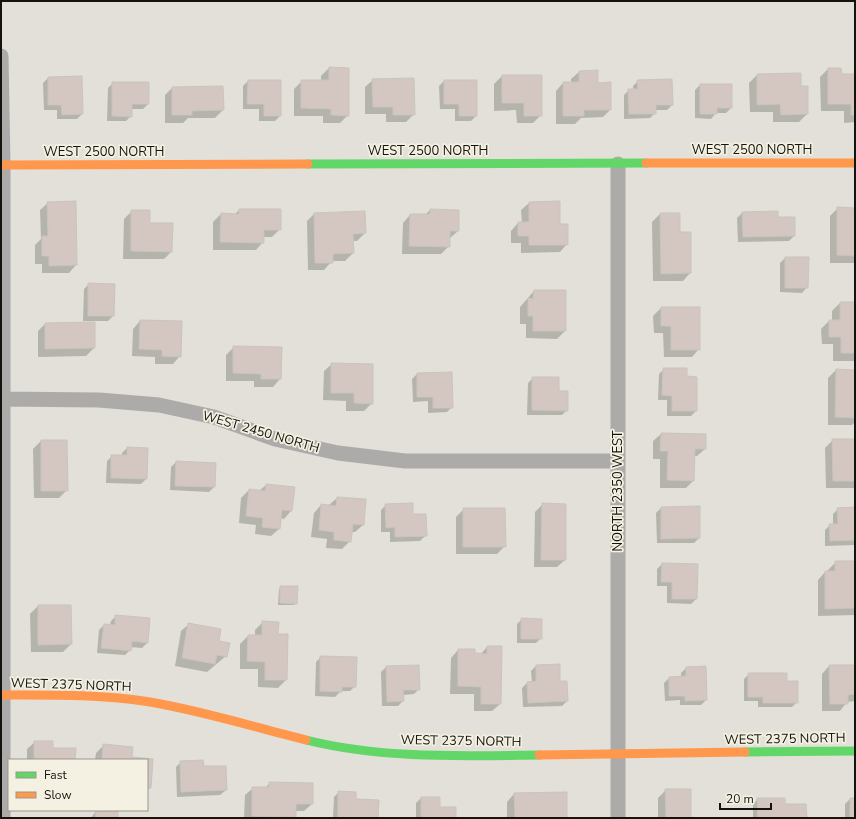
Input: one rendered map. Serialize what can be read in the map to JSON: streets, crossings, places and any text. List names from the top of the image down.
{
  "streets": {
    "street": [
      "WEST 2500 NORTH",
      "WEST 2450 NORTH",
      "NORTH 2350 WEST",
      "WEST 2375 NORTH"
    ]
  },
  "crossings": [
    ["WEST 2500 NORTH", "NORTH 2350 WEST"],
    ["WEST 2450 NORTH", "NORTH 2350 WEST"],
    ["NORTH 2350 WEST", "WEST 2375 NORTH"]
  ],
  "legend": ["Fast", "Slow"],
  "scale_bar": "20 m"
}
